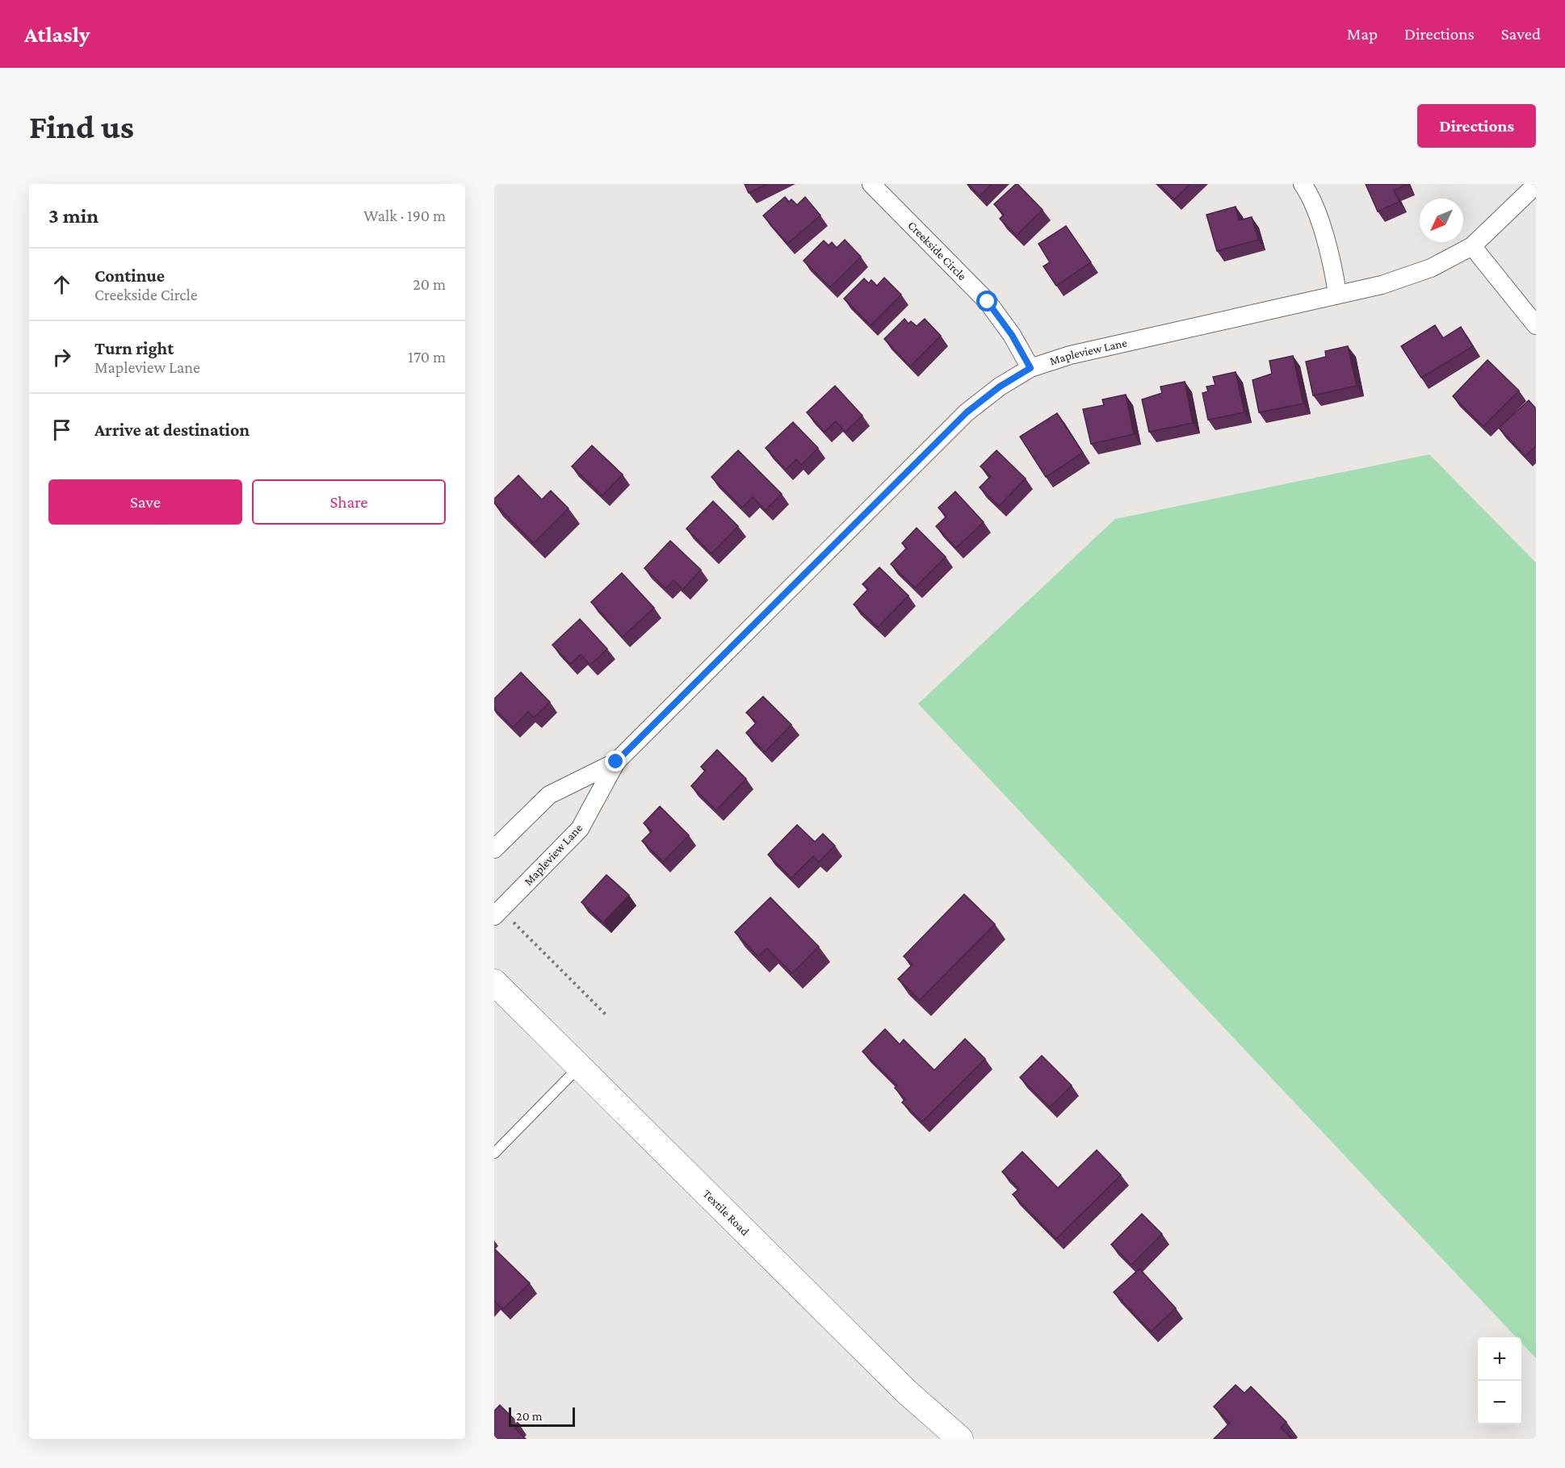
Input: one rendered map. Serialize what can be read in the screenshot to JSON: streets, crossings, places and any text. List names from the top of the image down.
{
  "streets": {
    "main road": ["Textile Road"],
    "street": ["Creekside Circle", "Mapleview Lane"]
  },
  "crossings": [
    ["Creekside Circle", "Mapleview Lane"]
  ],
  "scale_bar": "20 m",
  "north": "bottom left",
  "page": {
    "header": "Atlasly",
    "nav": ["Map", "Directions", "Saved"],
    "buttons": [
      "Directions",
      ["Save", "Share"]
    ],
    "title": "Find us",
    "heading": ["3 min", "Walk · 190 m"],
    "list": [
      ["Continue", "Creekside Circle", "20 m"],
      ["Turn right", "Mapleview Lane", "170 m"],
      "Arrive at destination"
    ],
    "map_buttons": ["+", "−"],
    "scale": "20 m"
  }
}
